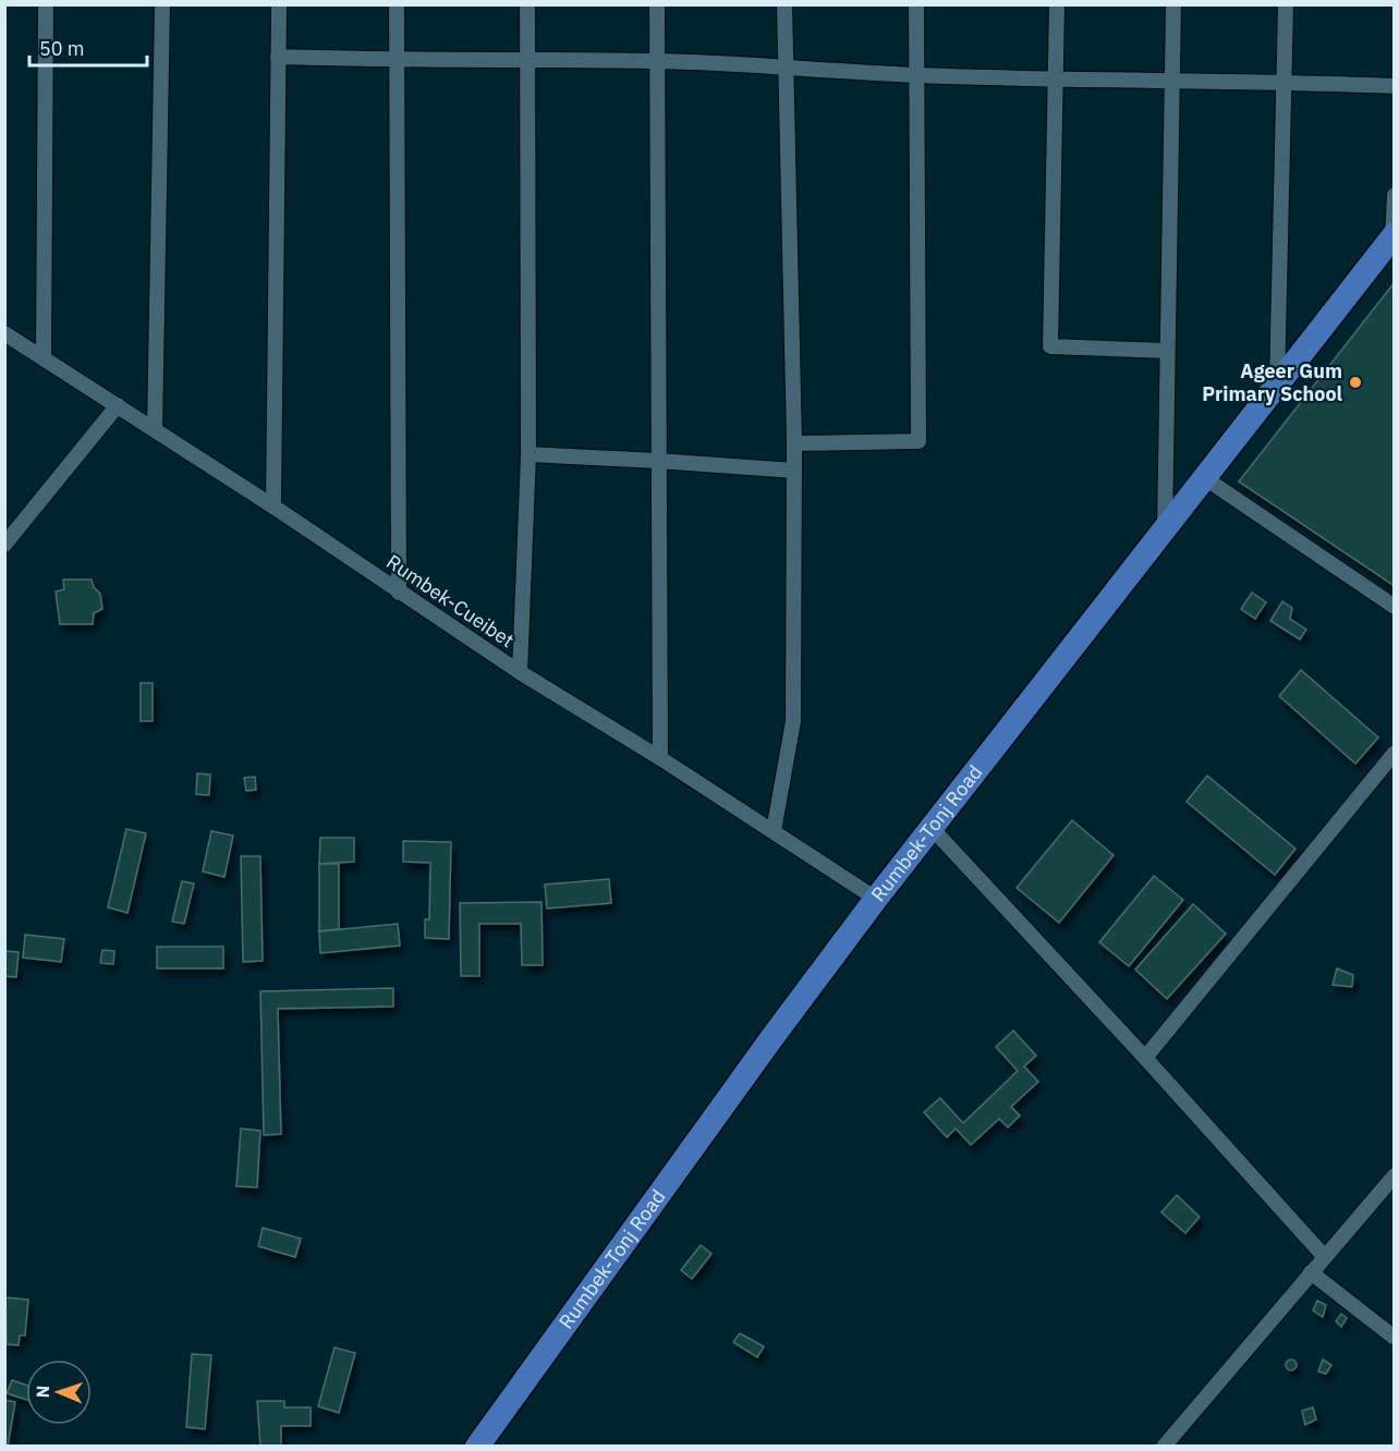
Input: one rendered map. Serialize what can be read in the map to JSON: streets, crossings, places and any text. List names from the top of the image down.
{
  "streets": {
    "main road": ["Rumbek-Tonj Road"],
    "street": ["Rumbek-Cueibet"]
  },
  "crossings": [
    ["Rumbek-Cueibet", "Rumbek-Tonj Road"]
  ],
  "places": ["Ageer Gum Primary School"],
  "scale_bar": "50 m",
  "north": "left"
}
